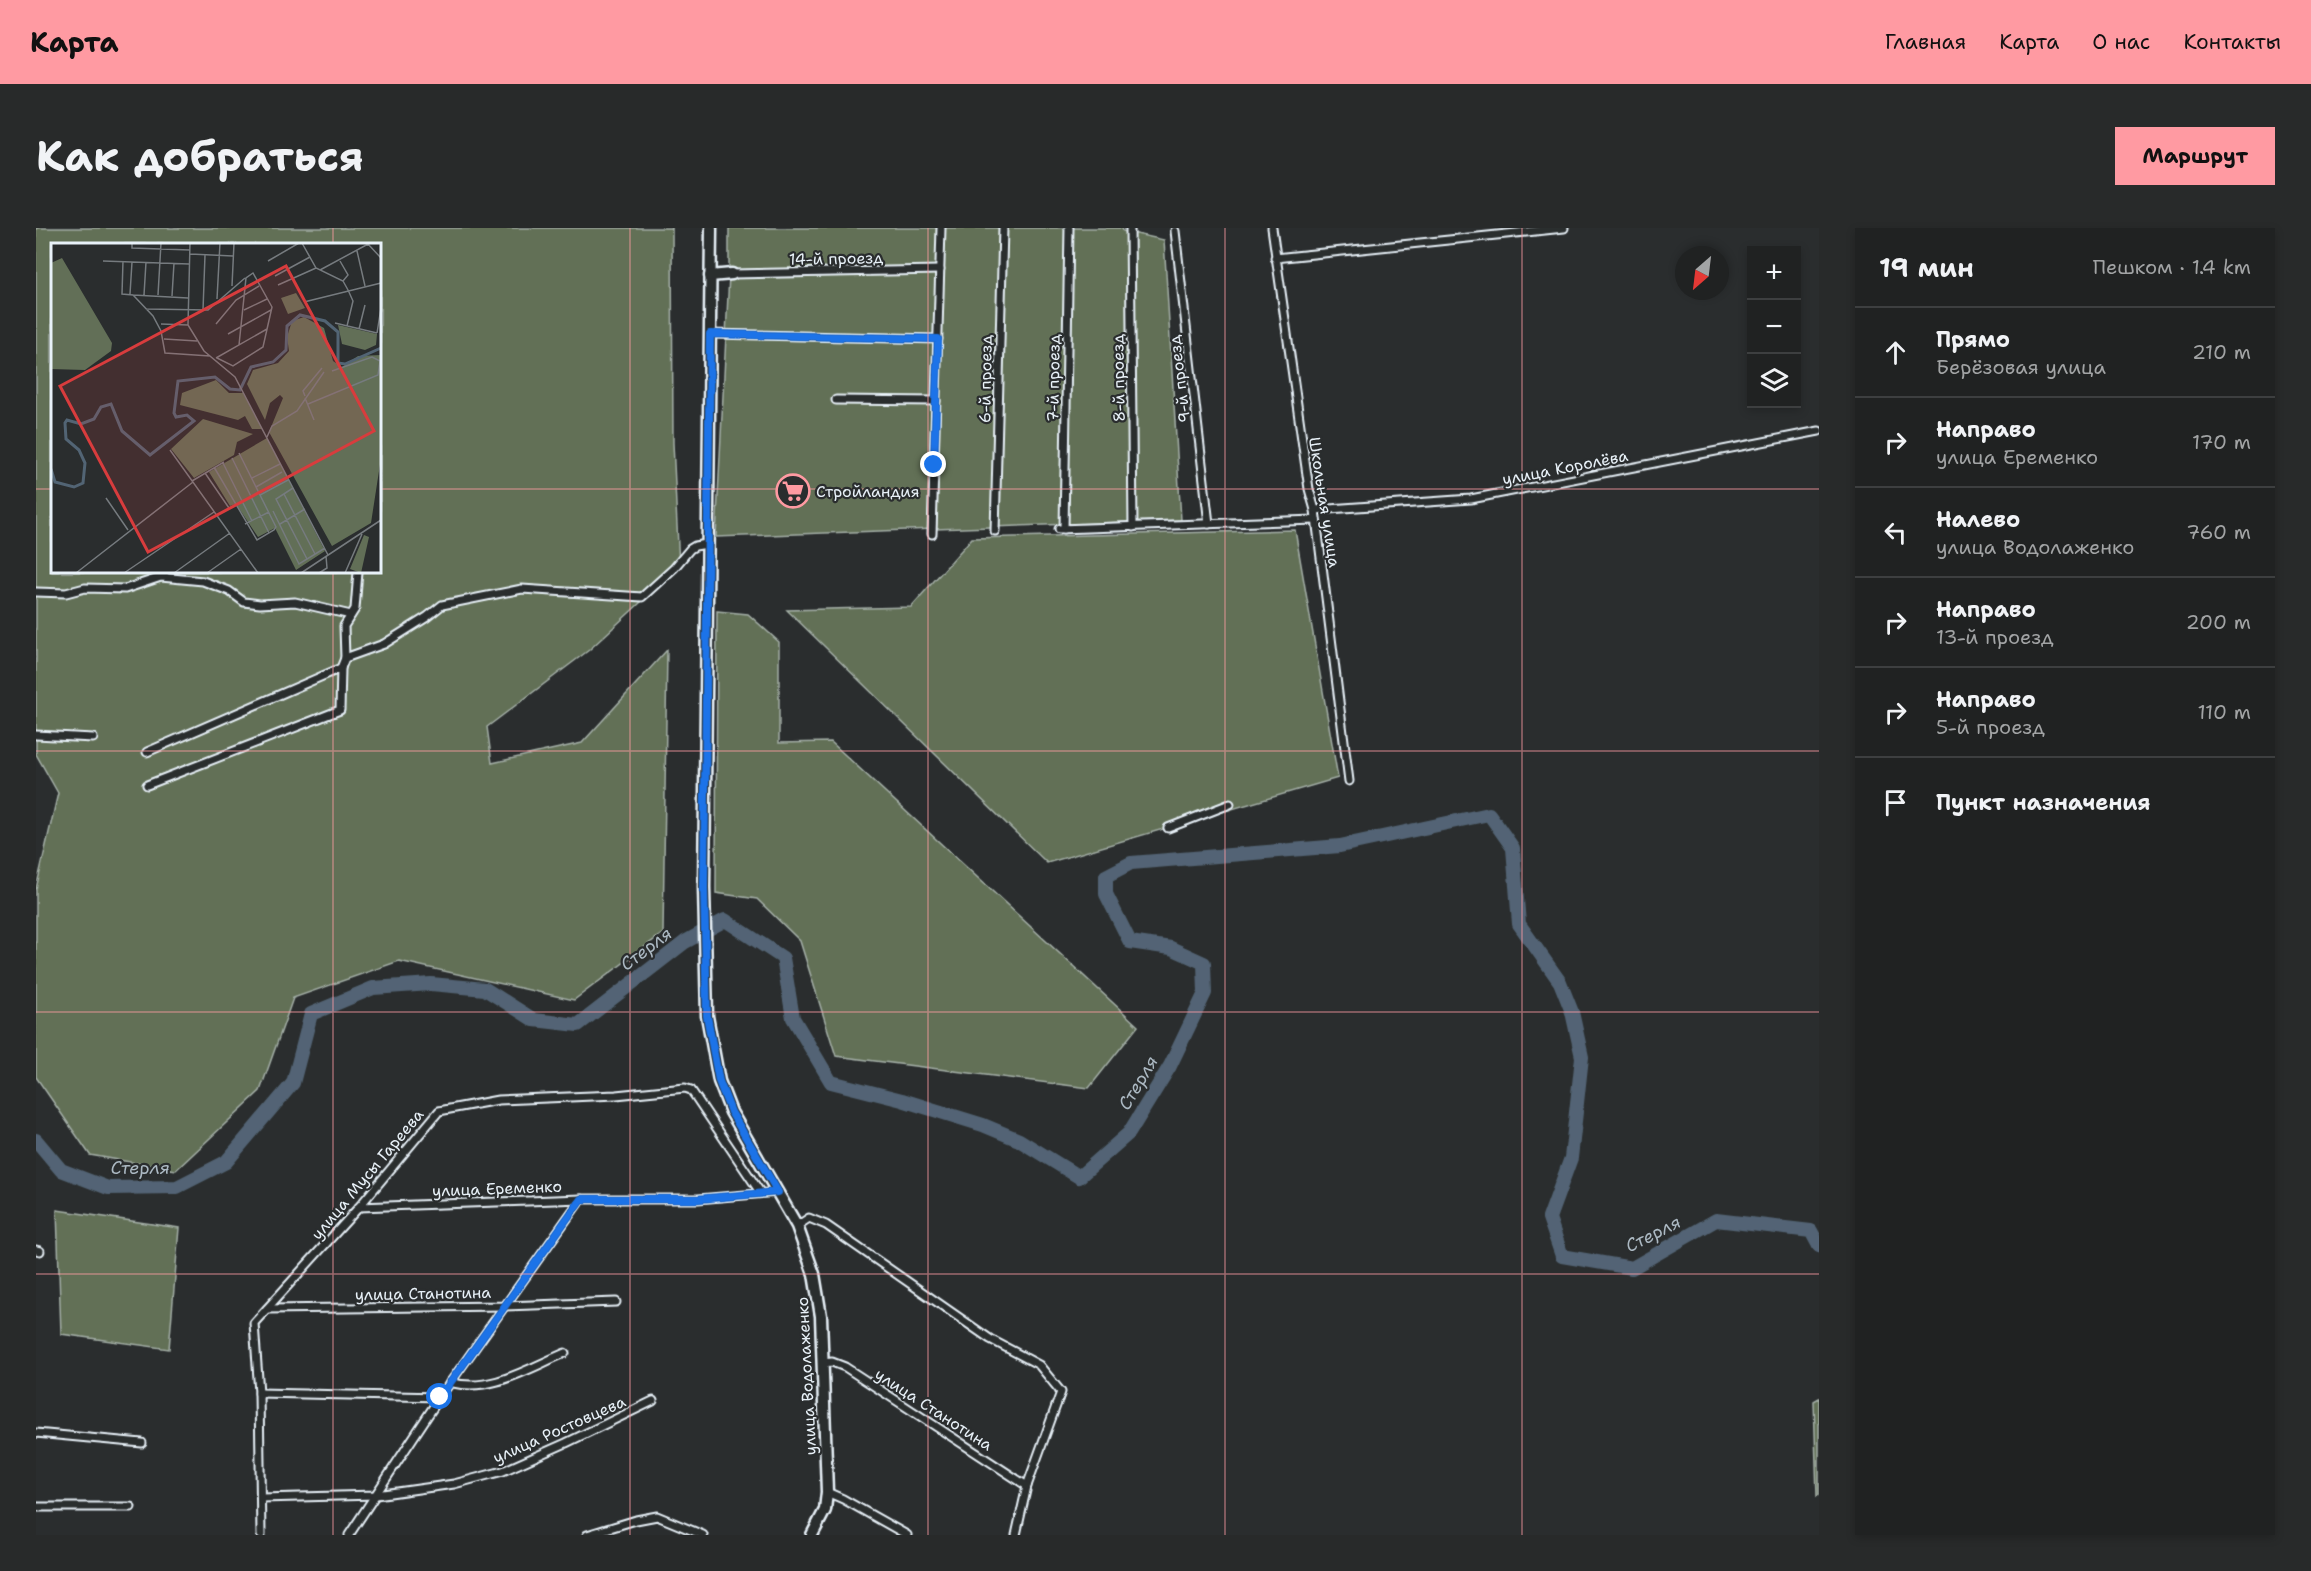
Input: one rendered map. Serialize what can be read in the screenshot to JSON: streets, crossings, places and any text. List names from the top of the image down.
{
  "streets": {
    "main road": ["улица Водолаженко"],
    "street": [
      "14-й проезд",
      "7-й проезд",
      "8-й проезд",
      "6-й проезд",
      "9-й проезд",
      "улица Королёва",
      "Школьная улица",
      "улица Мусы Гареева",
      "улица Еременко",
      "улица Станотина",
      "улица Ростовцева"
    ]
  },
  "crossings": [
    ["7-й проезд", "8-й проезд"],
    ["улица Королёва", "Школьная улица"],
    ["улица Мусы Гареева", "улица Еременко"],
    ["улица Мусы Гареева", "улица Станотина"],
    ["улица Мусы Гареева", "улица Ростовцева"],
    ["улица Еременко", "улица Водолаженко"],
    ["улица Станотина", "улица Водолаженко"]
  ],
  "water": ["Стерля"],
  "places": {
    "supermarket": ["Стройландия"]
  },
  "north": "bottom left",
  "page": {
    "header": "Карта",
    "nav": [
      "Главная",
      "Карта",
      "О нас",
      "Контакты"
    ],
    "buttons": "Маршрут",
    "title": "Как добраться",
    "heading": ["19 мин", "Пешком · 1.4 km"],
    "map_buttons": ["+", "−"],
    "list": [
      ["Прямо", "Берёзовая улица", "210 m"],
      ["Направо", "улица Еременко", "170 m"],
      ["Налево", "улица Водолаженко", "760 m"],
      ["Направо", "13-й проезд", "200 m"],
      ["Направо", "5-й проезд", "110 m"],
      "Пункт назначения"
    ]
  }
}
